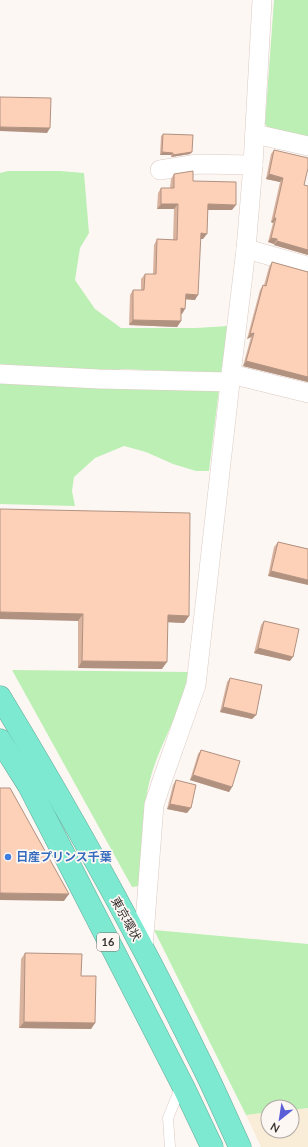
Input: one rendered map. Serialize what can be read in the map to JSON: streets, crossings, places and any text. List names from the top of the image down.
{
  "streets": {
    "highway": ["東京環状", "16"]
  },
  "places": ["日産プリンス千葉"],
  "north": "bottom left"
}
